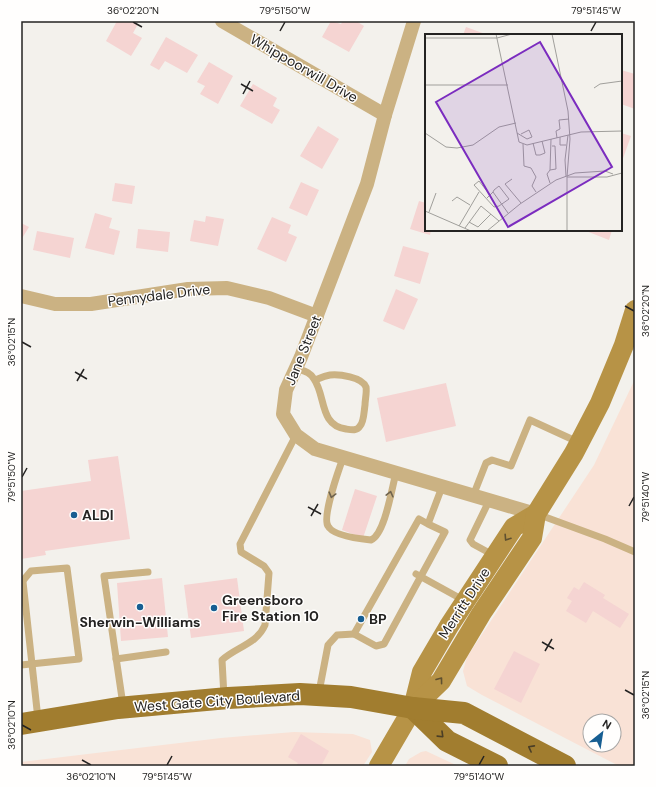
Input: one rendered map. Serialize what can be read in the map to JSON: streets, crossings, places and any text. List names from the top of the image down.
{
  "streets": {
    "main road": ["Merritt Drive", "West Gate City Boulevard"],
    "street": ["Whippoorwill Drive", "Pennydale Drive", "Jane Street"]
  },
  "crossings": [
    ["Whippoorwill Drive", "Jane Street"],
    ["Pennydale Drive", "Jane Street"],
    ["Jane Street", "Merritt Drive"],
    ["Merritt Drive", "West Gate City Boulevard"]
  ],
  "places": [
    "ALDI",
    "Sherwin-Williams",
    "Greensboro Fire Station 10",
    "BP"
  ],
  "north": "top right",
  "coordinates": [
    "36°02'20\"N",
    "79°51'50\"W",
    "79°51'45\"W",
    "36°02'15\"N",
    "79°51'40\"W",
    "36°02'10\"N"
  ]
}
